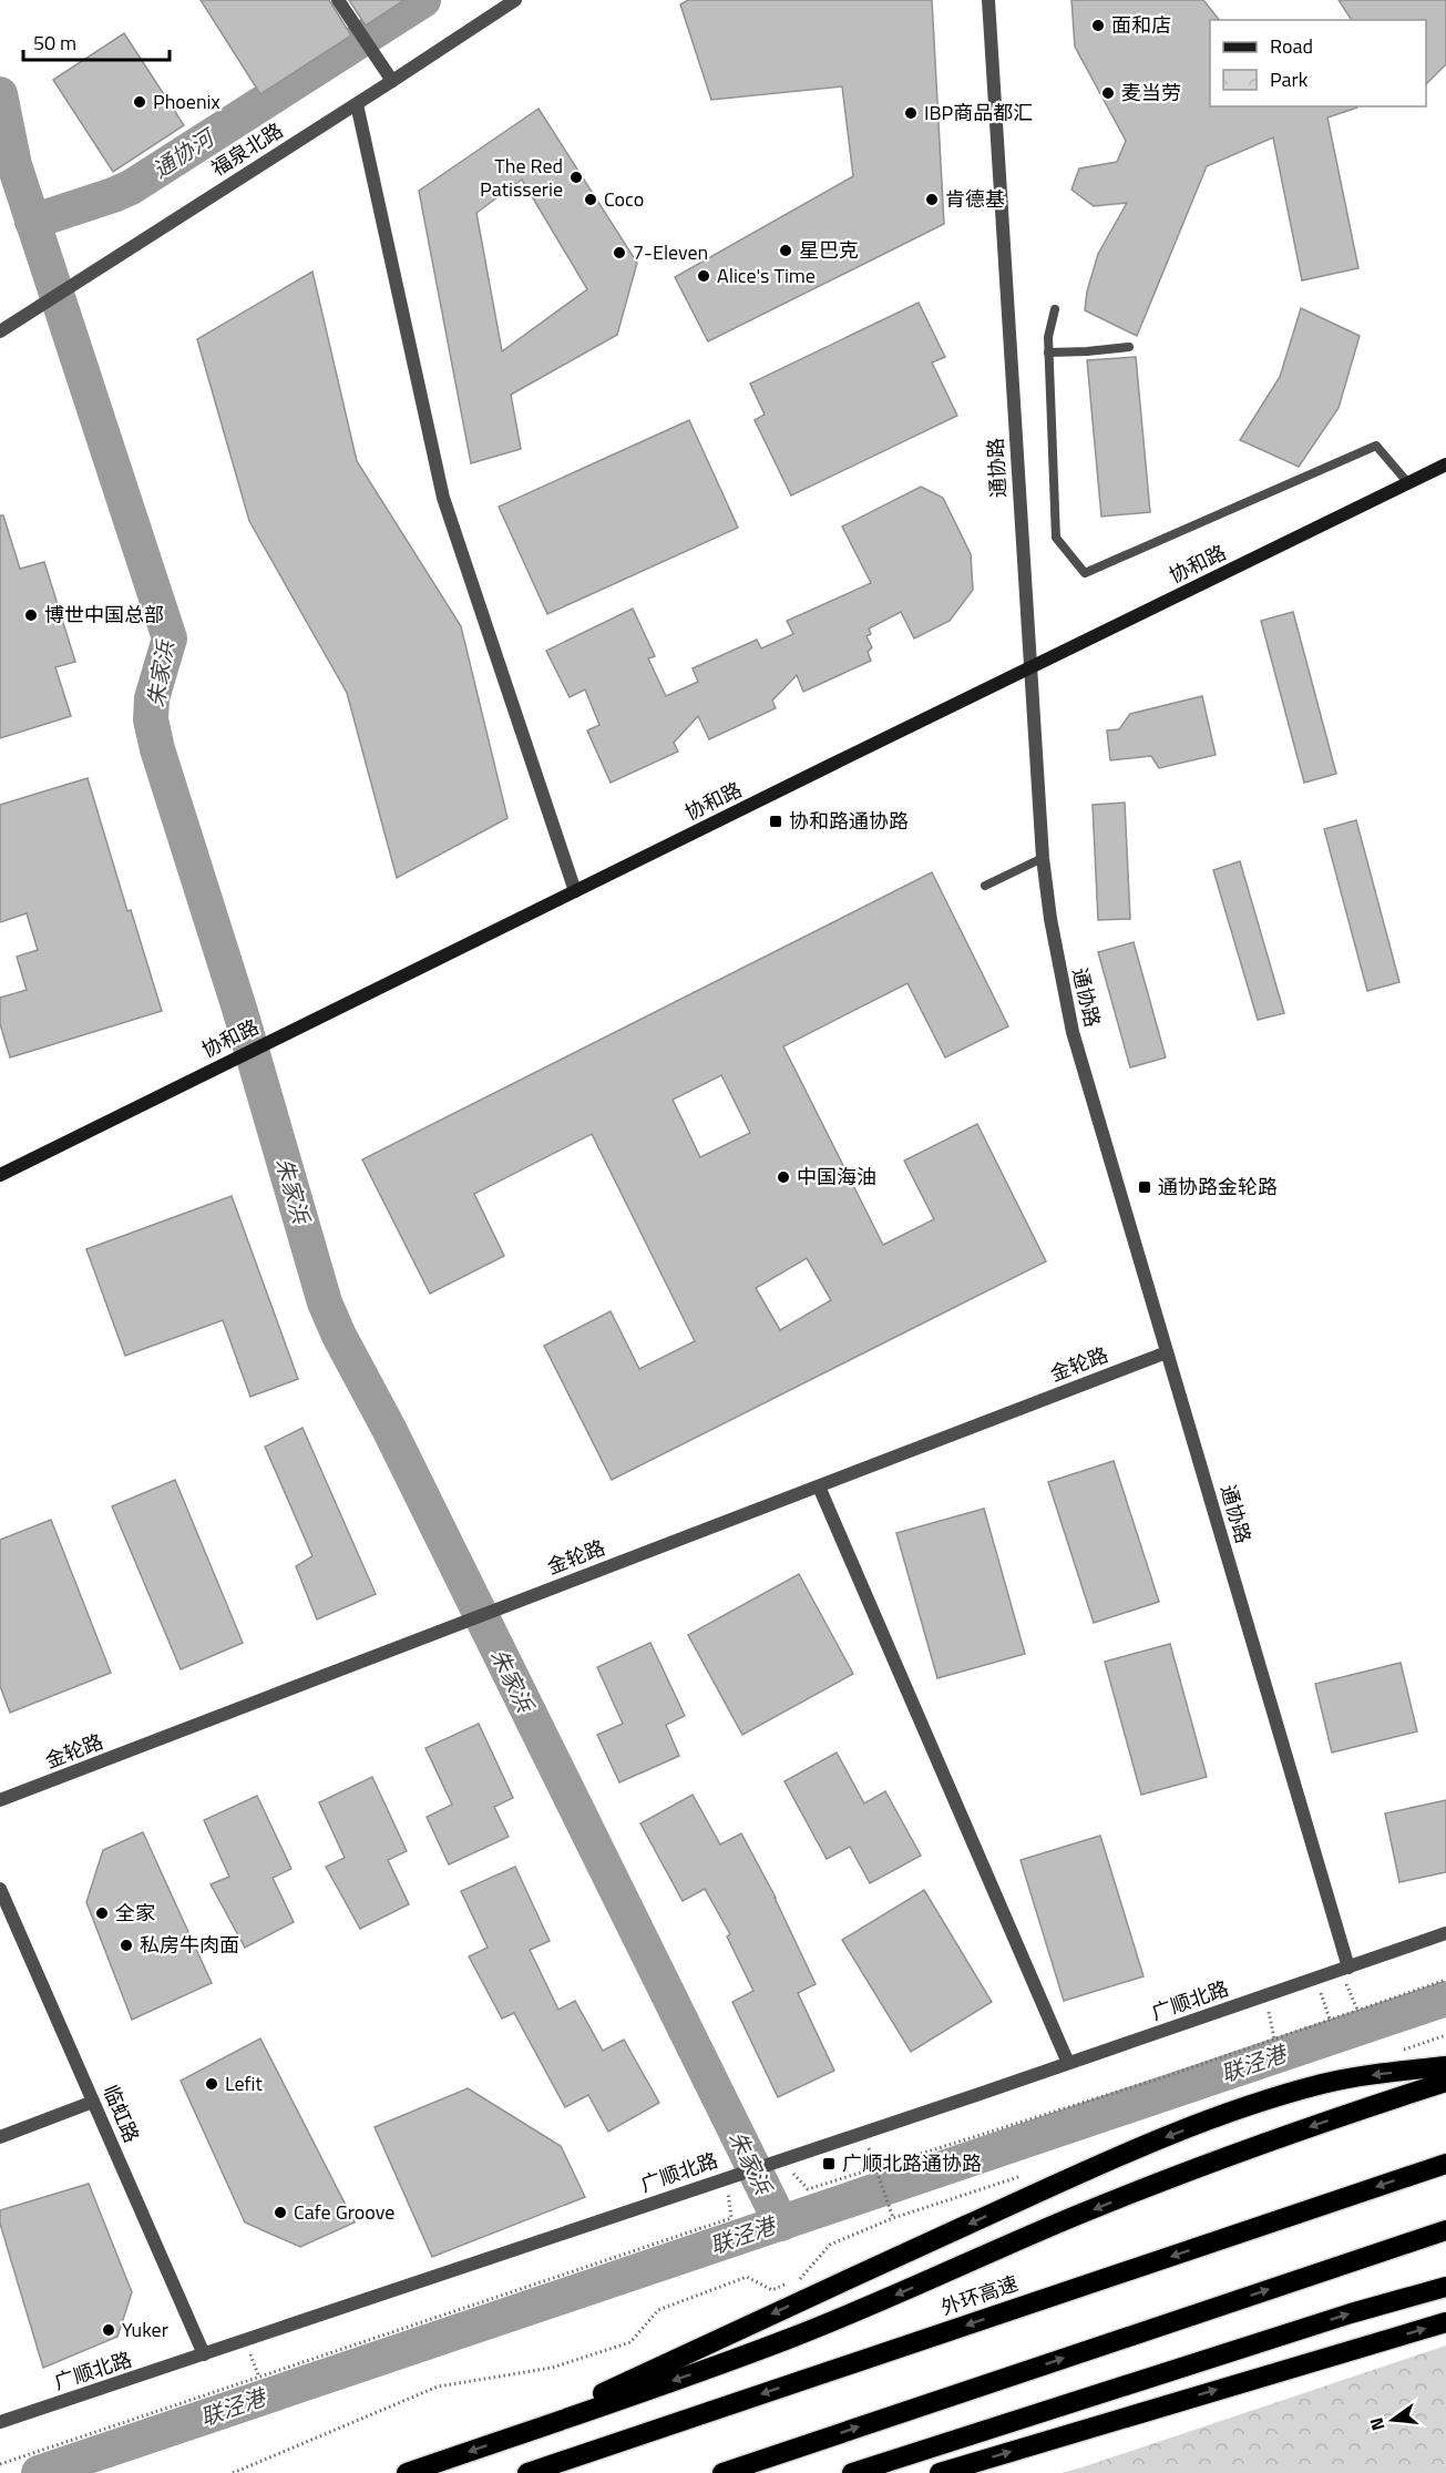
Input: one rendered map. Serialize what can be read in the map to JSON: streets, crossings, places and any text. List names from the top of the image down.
{
  "streets": {
    "highway": ["外环高速"],
    "main road": ["协和路"],
    "street": [
      "福泉北路",
      "通协路",
      "金轮路",
      "广顺北路",
      "临虹路"
    ]
  },
  "crossings": [
    ["通协路", "协和路"],
    ["通协路", "金轮路"],
    ["通协路", "广顺北路"],
    ["广顺北路", "临虹路"]
  ],
  "water": ["通协河", "朱家浜", "联泾港"],
  "places": {
    "other": [
      "面和店",
      "麦当劳",
      "Phoenix",
      "IBP商品都汇",
      "The Red Patisserie",
      "Coco",
      "肯德基",
      "星巴克",
      "7-Eleven",
      "Alice's Time",
      "博世中国总部",
      "中国海油",
      "全家",
      "私房牛肉面",
      "Lefit",
      "Cafe Groove",
      "Yuker"
    ],
    "transit": ["协和路通协路", "通协路金轮路", "广顺北路通协路"]
  },
  "legend": ["Road", "Park"],
  "scale_bar": "50 m",
  "north": "left"
}
